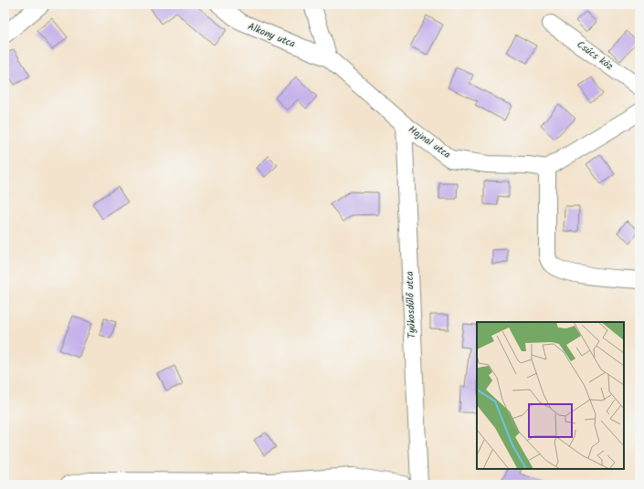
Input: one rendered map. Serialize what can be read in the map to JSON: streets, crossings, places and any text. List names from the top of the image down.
{
  "streets": {
    "street": [
      "Alkony utca",
      "Csúcs köz",
      "Hajnal utca",
      "Tyúkosdűlő utca"
    ]
  },
  "crossings": [
    ["Alkony utca", "Hajnal utca"],
    ["Hajnal utca", "Tyúkosdűlő utca"]
  ]
}
